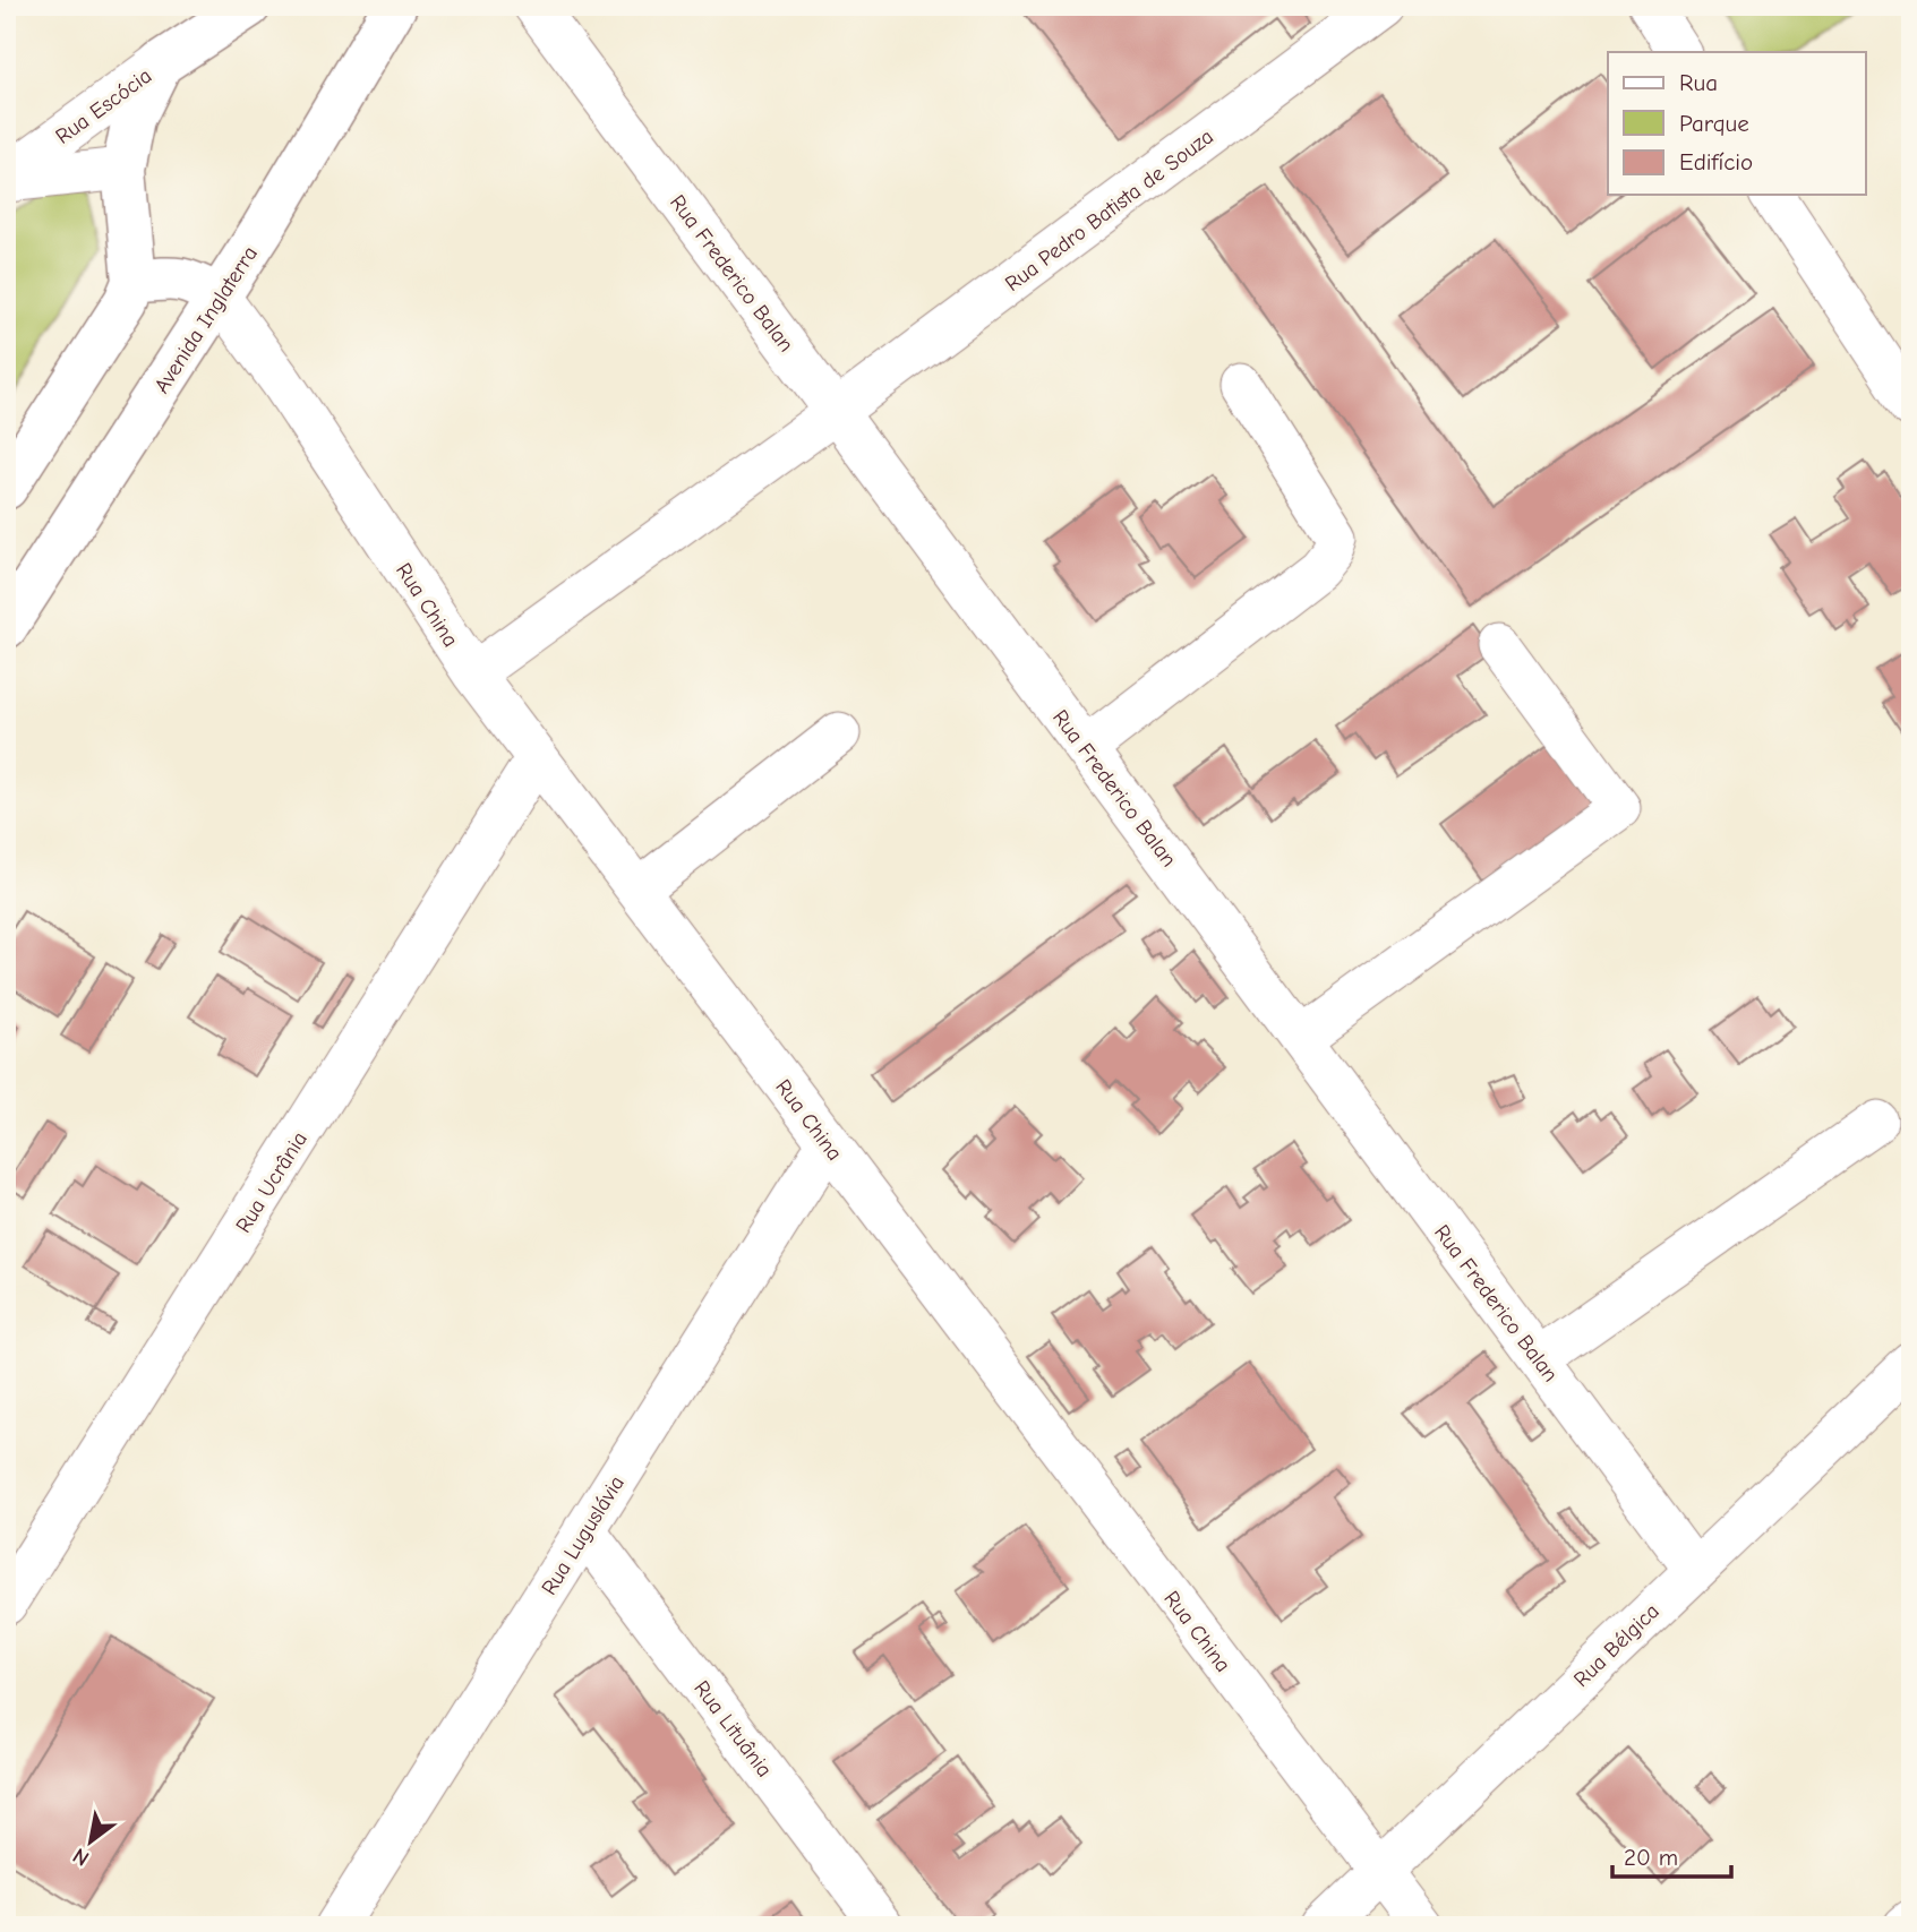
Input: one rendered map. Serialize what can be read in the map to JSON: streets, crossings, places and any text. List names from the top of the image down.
{
  "streets": {
    "main road": ["Avenida Inglaterra"],
    "street": [
      "Rua Escócia",
      "Rua Pedro Batista de Souza",
      "Rua Frederico Balan",
      "Rua China",
      "Rua Ucrânia",
      "Rua Luguslávia",
      "Rua Bélgica",
      "Rua Lituânia"
    ]
  },
  "crossings": [
    ["Rua Pedro Batista de Souza", "Rua Frederico Balan"],
    ["Rua Pedro Batista de Souza", "Rua China"],
    ["Rua Frederico Balan", "Rua Bélgica"],
    ["Avenida Inglaterra", "Rua China"],
    ["Rua China", "Rua Ucrânia"],
    ["Rua China", "Rua Luguslávia"],
    ["Rua China", "Rua Bélgica"],
    ["Rua Luguslávia", "Rua Lituânia"]
  ],
  "legend": ["Rua", "Parque", "Edifício"],
  "scale_bar": "20 m",
  "north": "bottom left"
}
